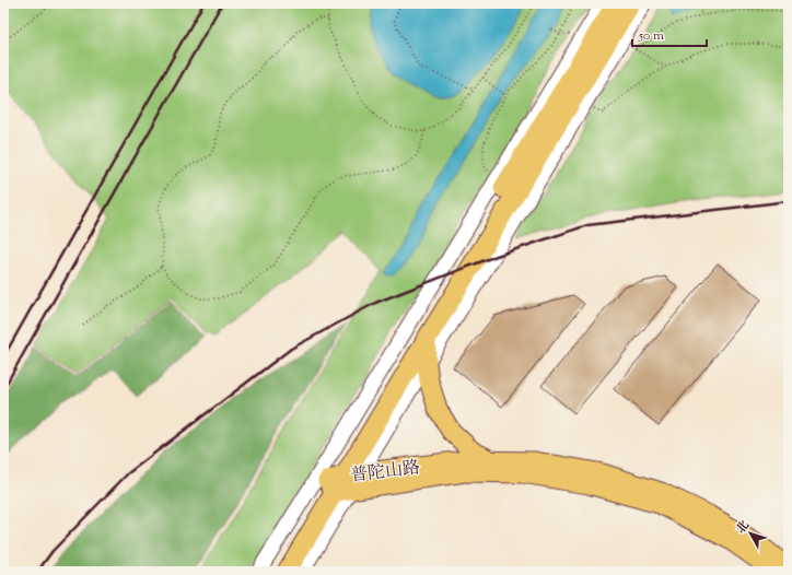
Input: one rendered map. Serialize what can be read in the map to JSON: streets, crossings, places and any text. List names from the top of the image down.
{
  "streets": {
    "main road": ["普陀山路"]
  },
  "scale_bar": "50 m",
  "north": "top left"
}
